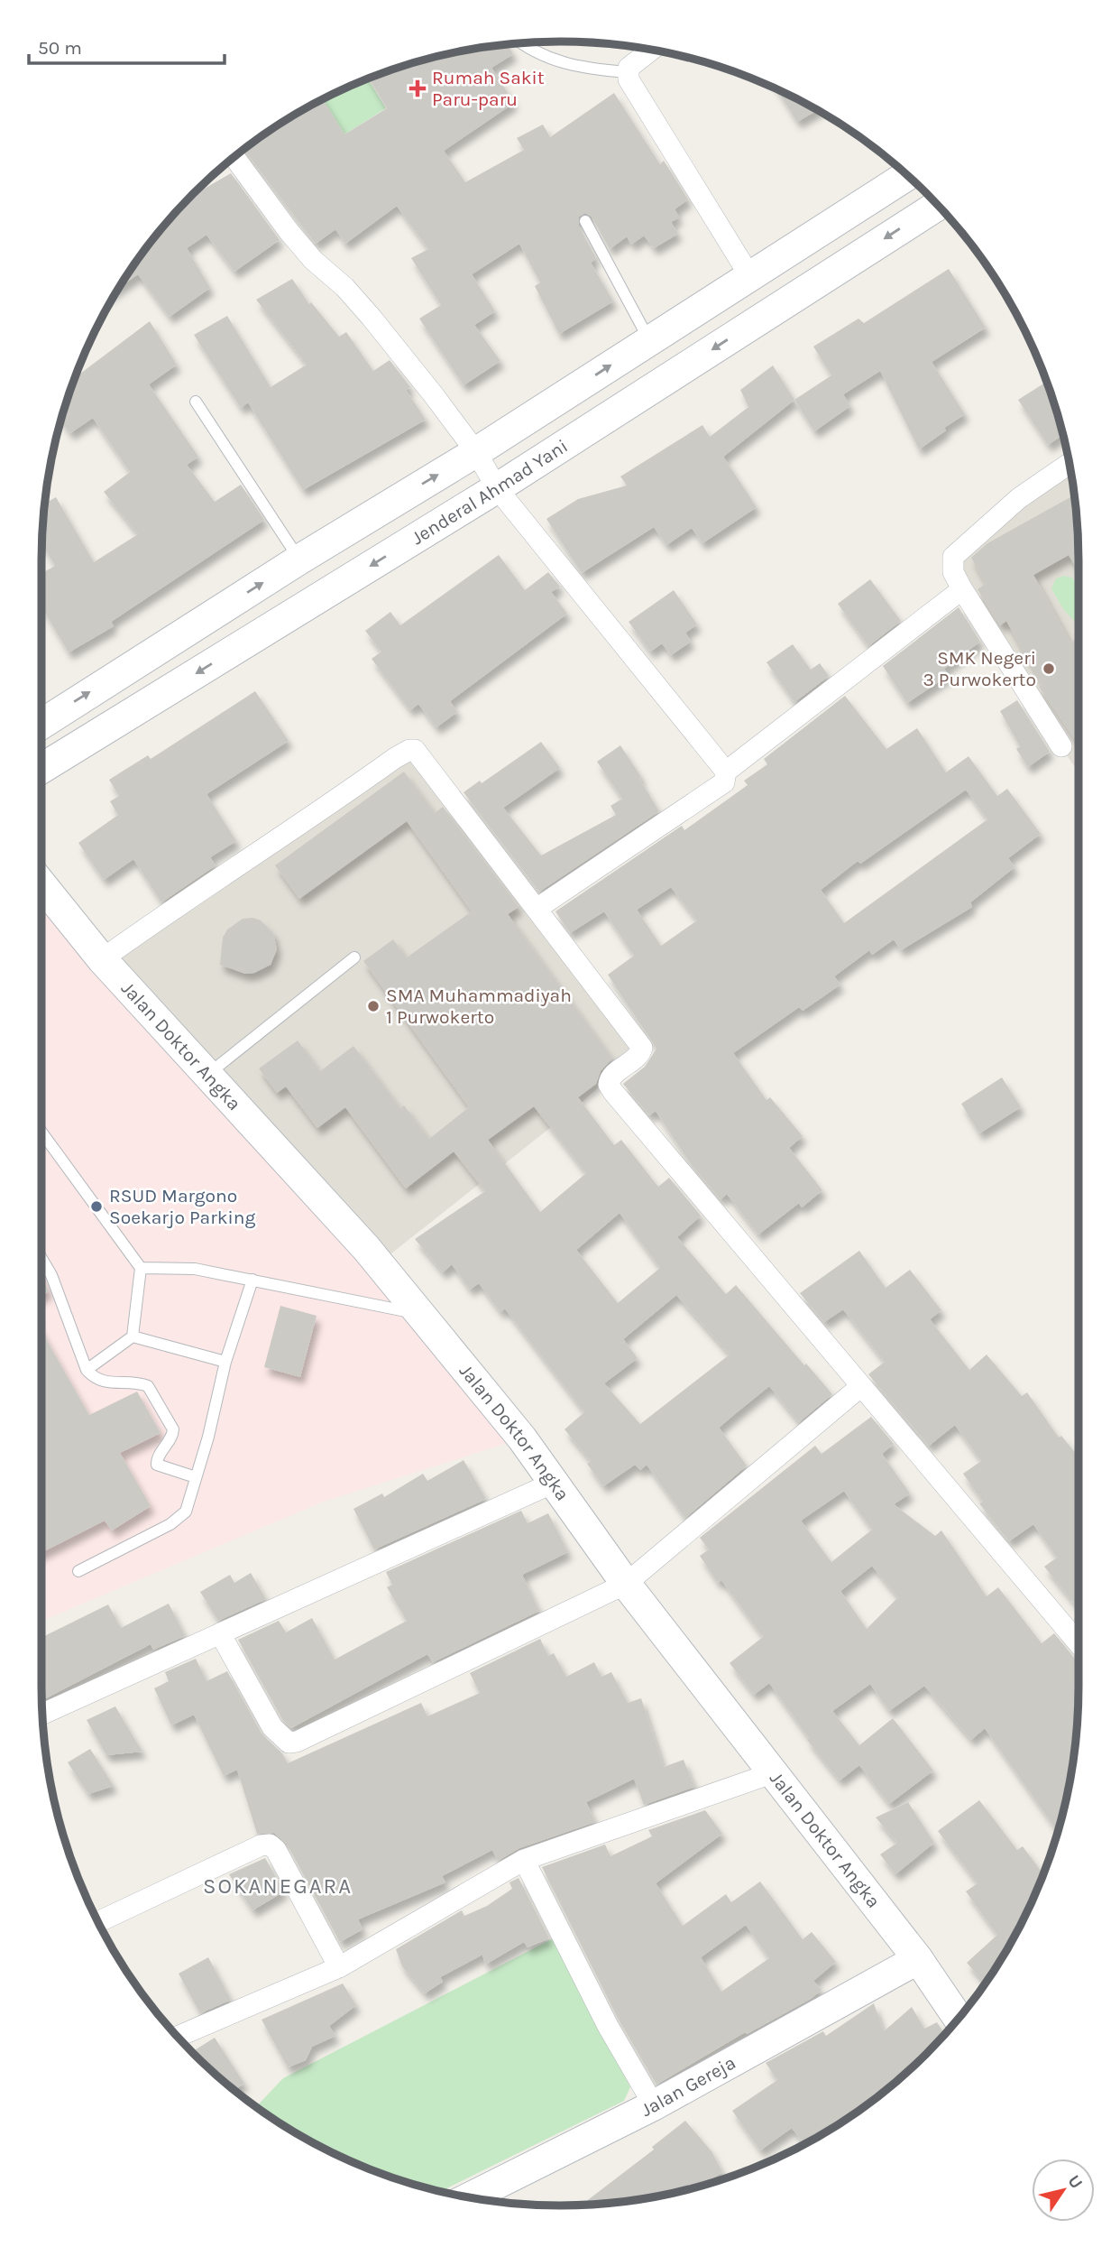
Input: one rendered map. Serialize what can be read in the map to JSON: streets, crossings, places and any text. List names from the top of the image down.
{
  "streets": {
    "main road": ["Jenderal Ahmad Yani", "Jalan Doktor Angka", "Jalan Gereja"]
  },
  "crossings": [
    ["Jalan Doktor Angka", "Jalan Gereja"]
  ],
  "districts": ["SOKANEGARA"],
  "places": {
    "health": ["Rumah Sakit Paru-paru"],
    "other": ["SMK Negeri 3 Purwokerto", "SMA Muhammadiyah 1 Purwokerto", "RSUD Margono Soekarjo Parking"]
  },
  "scale_bar": "50 m",
  "north": "top right"
}
